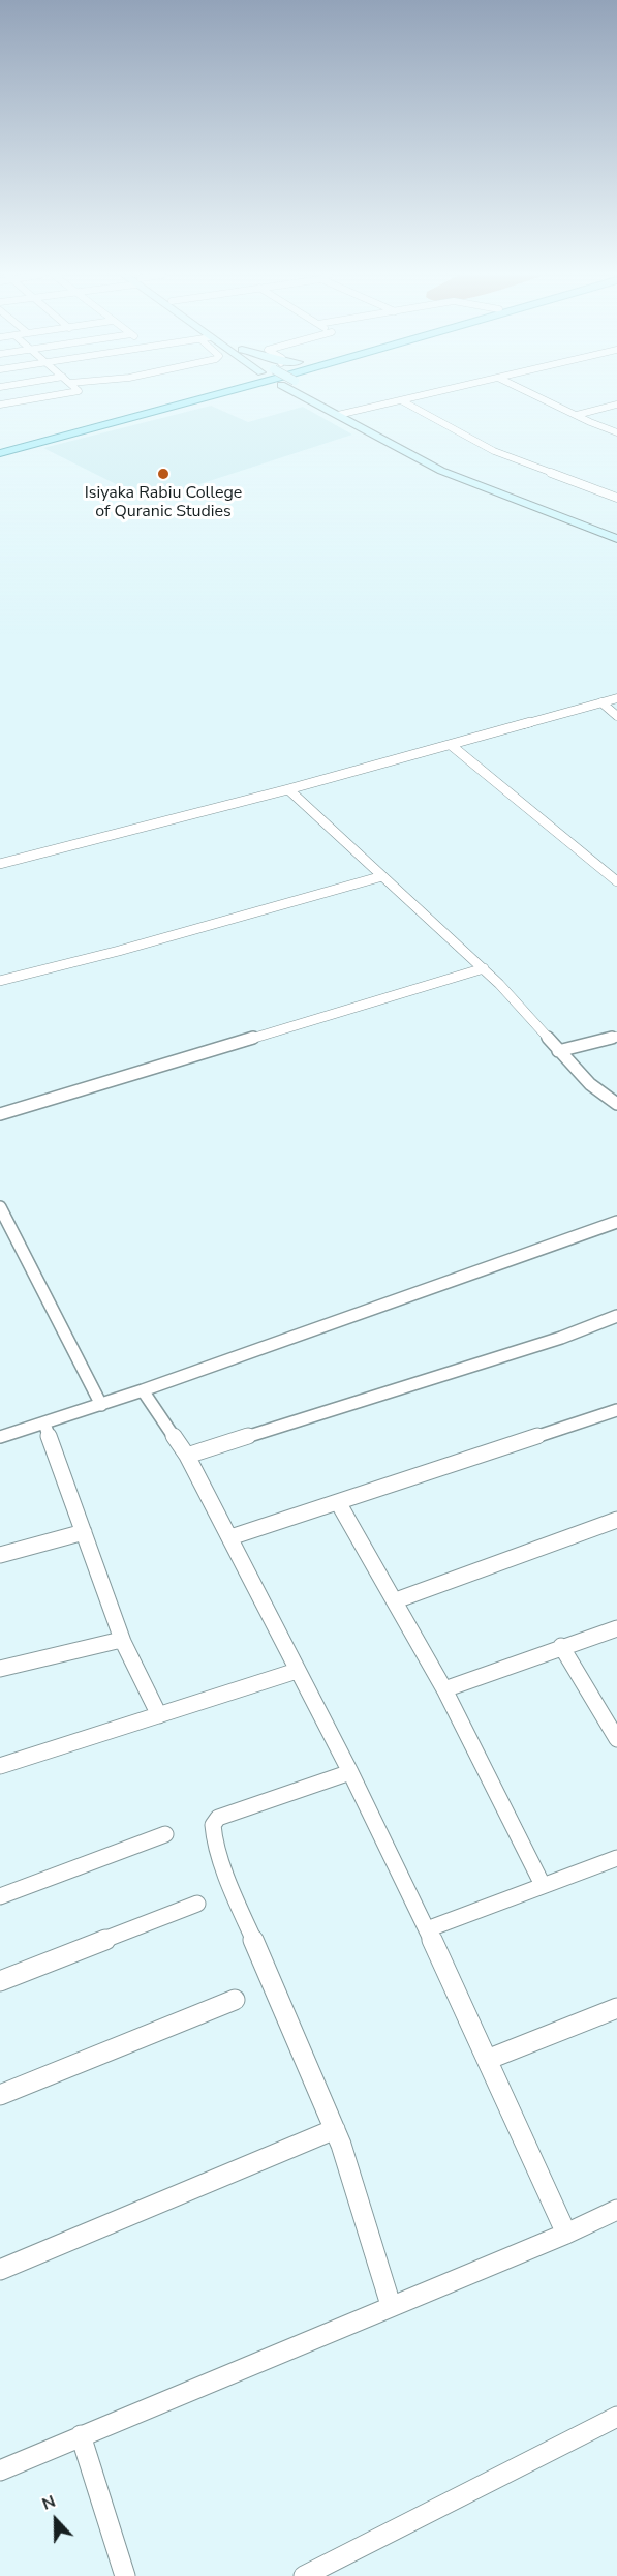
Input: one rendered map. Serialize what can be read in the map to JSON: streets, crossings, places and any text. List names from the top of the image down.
{
  "places": ["Isiyaka Rabiu College of Quranic Studies"],
  "north": "top"
}
